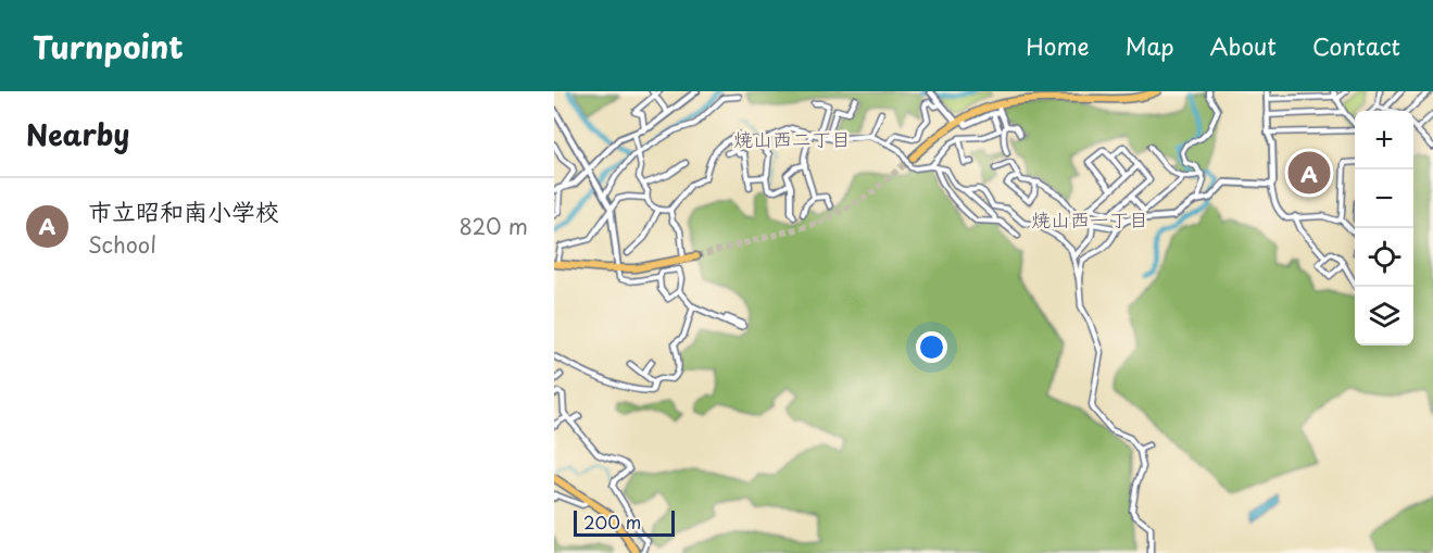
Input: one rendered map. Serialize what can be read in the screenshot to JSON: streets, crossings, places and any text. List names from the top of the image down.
{
  "districts": ["焼山西二丁目", "焼山西一丁目"],
  "scale_bar": "200 m",
  "page": {
    "header": "Turnpoint",
    "nav": [
      "Home",
      "Map",
      "About",
      "Contact"
    ],
    "heading": "Nearby",
    "map_buttons": ["+", "−"],
    "pins": "A",
    "list": [
      {
        "mark": "A",
        "name": "市立昭和南小学校",
        "note": "School",
        "value": "820 m"
      }
    ],
    "scale": "200 m"
  }
}
